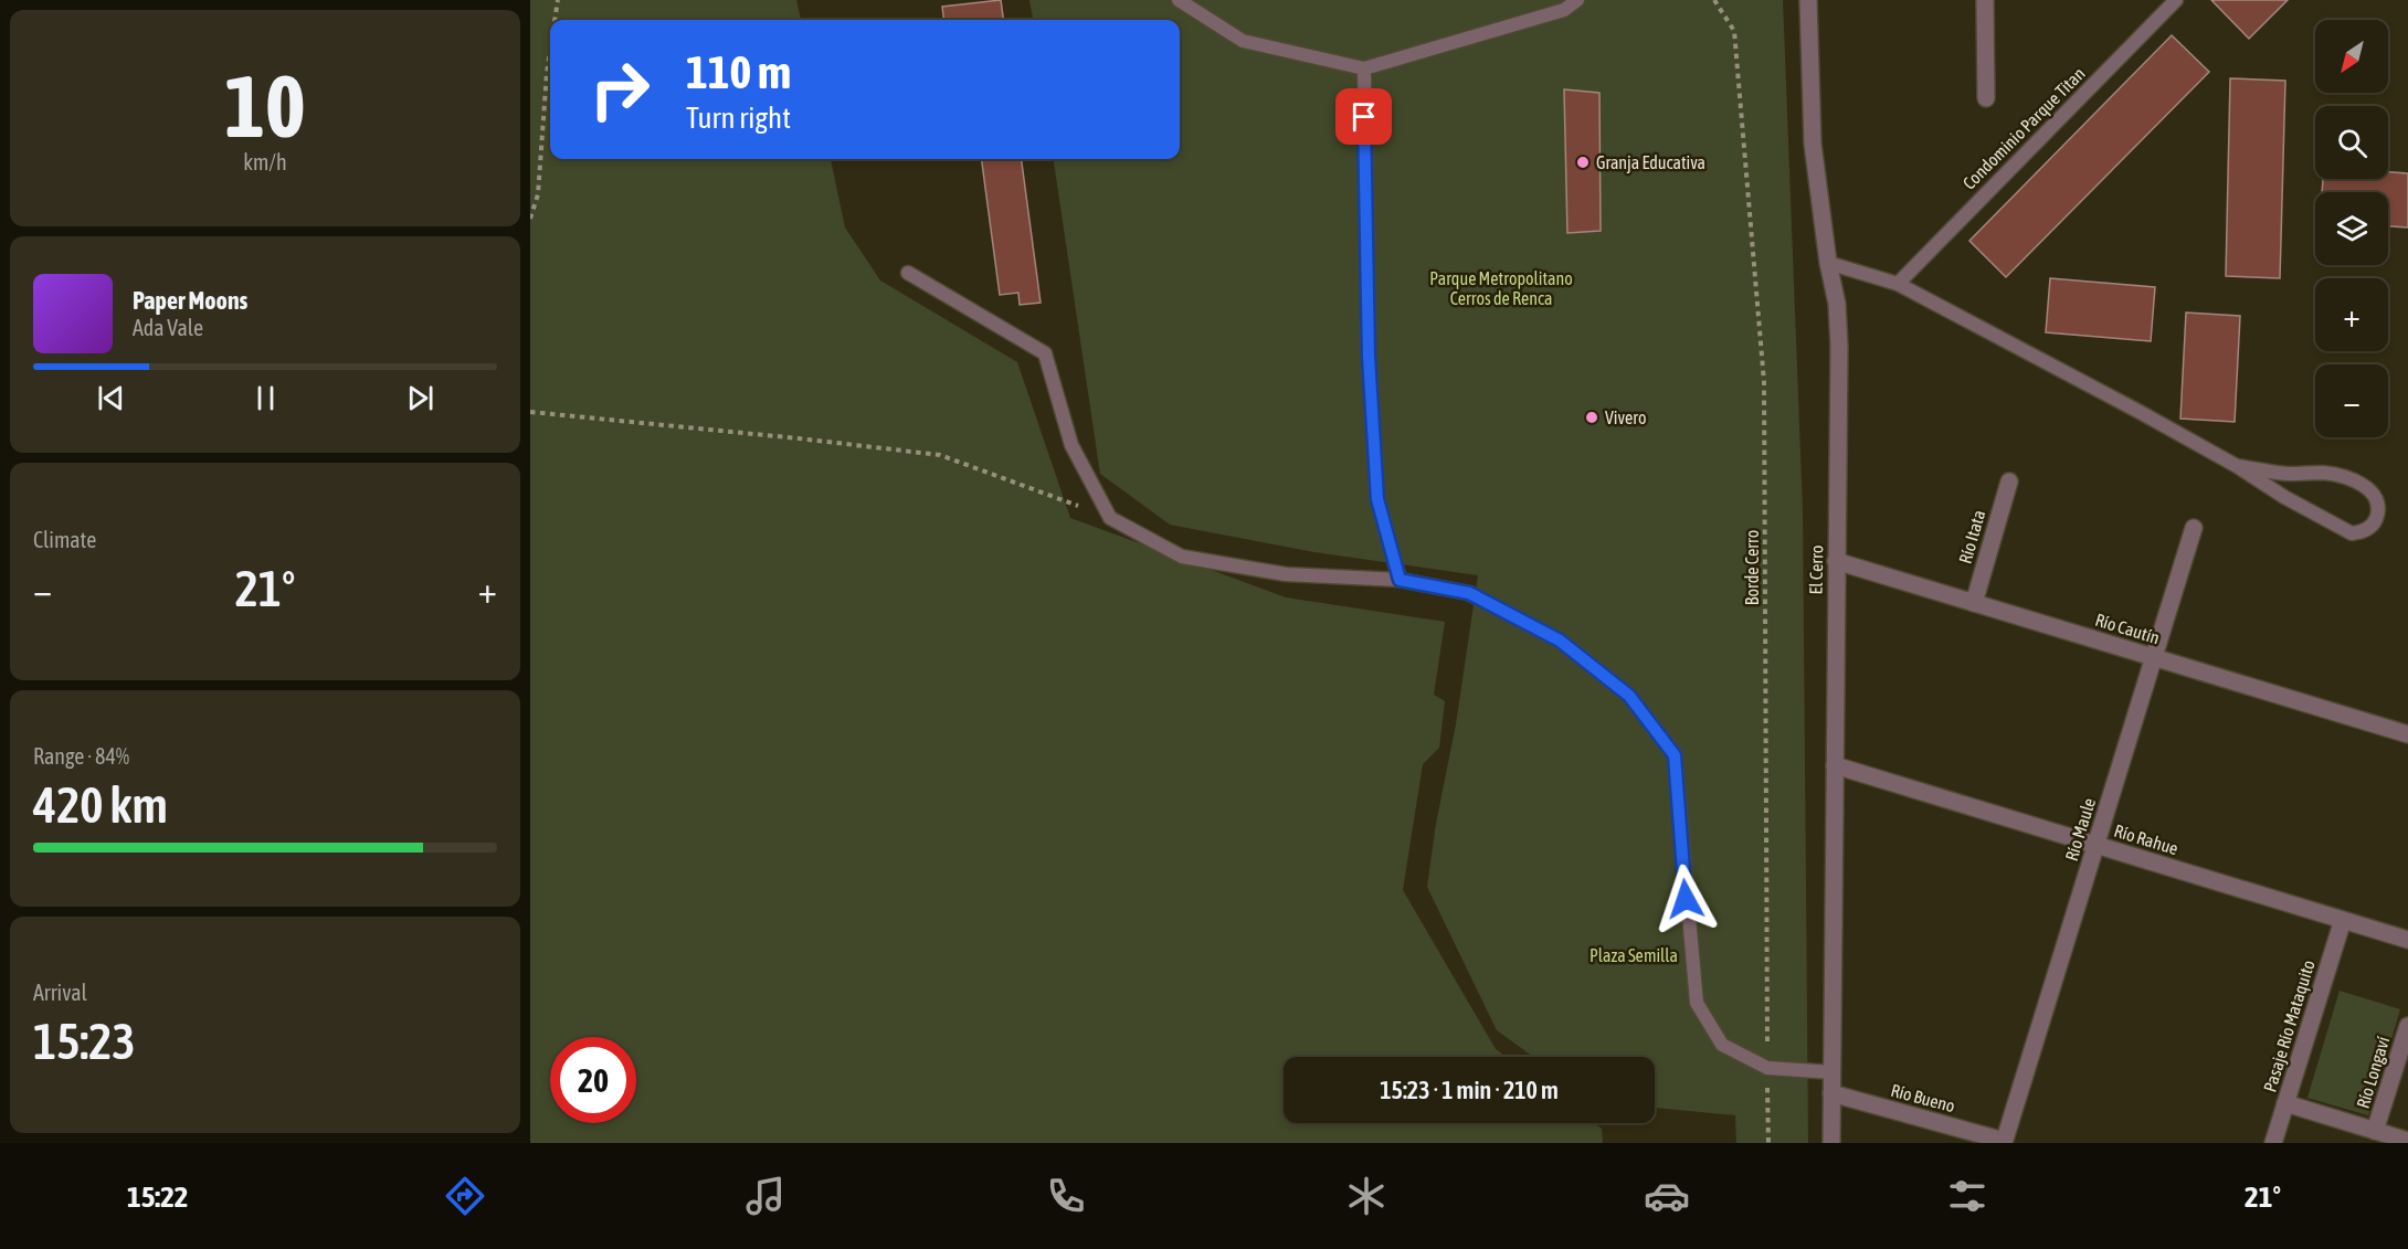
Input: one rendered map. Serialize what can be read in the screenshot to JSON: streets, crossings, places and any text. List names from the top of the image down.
{
  "streets": {
    "street": [
      "Río Itata",
      "El Cerro",
      "Río Cautín",
      "Río Maule",
      "Río Rahue",
      "Pasaje Río Mataquito",
      "Río Longaví",
      "Río Bueno"
    ],
    "lane": ["Condominio Parque Titan"],
    "path": ["Borde Cerro"]
  },
  "crossings": [
    ["Río Itata", "Río Cautín"],
    ["El Cerro", "Río Cautín"],
    ["El Cerro", "Río Rahue"],
    ["El Cerro", "Río Bueno"],
    ["Río Cautín", "Río Maule"],
    ["Río Maule", "Río Rahue"],
    ["Río Maule", "Río Bueno"],
    ["Río Rahue", "Pasaje Río Mataquito"]
  ],
  "parks": ["Parque Metropolitano Cerros de Renca", "Plaza Semilla"],
  "places": ["Granja Educativa", "Vivero"],
  "north": "bottom left",
  "page": {
    "tile": [
      ["10", "km/h"],
      "Climate",
      ["Range · 84%", "420 km"],
      ["Arrival", "15:23"]
    ],
    "map_buttons": ["+", "−"],
    "turn": ["110 m", "Turn right"],
    "song": ["Paper Moons", "Ada Vale"],
    "heat": ["−", "21°", "+"],
    "limit": "20",
    "trip": "15:23 · 1 min · 210 m",
    "tabs": ["15:22", "21°"]
  }
}
